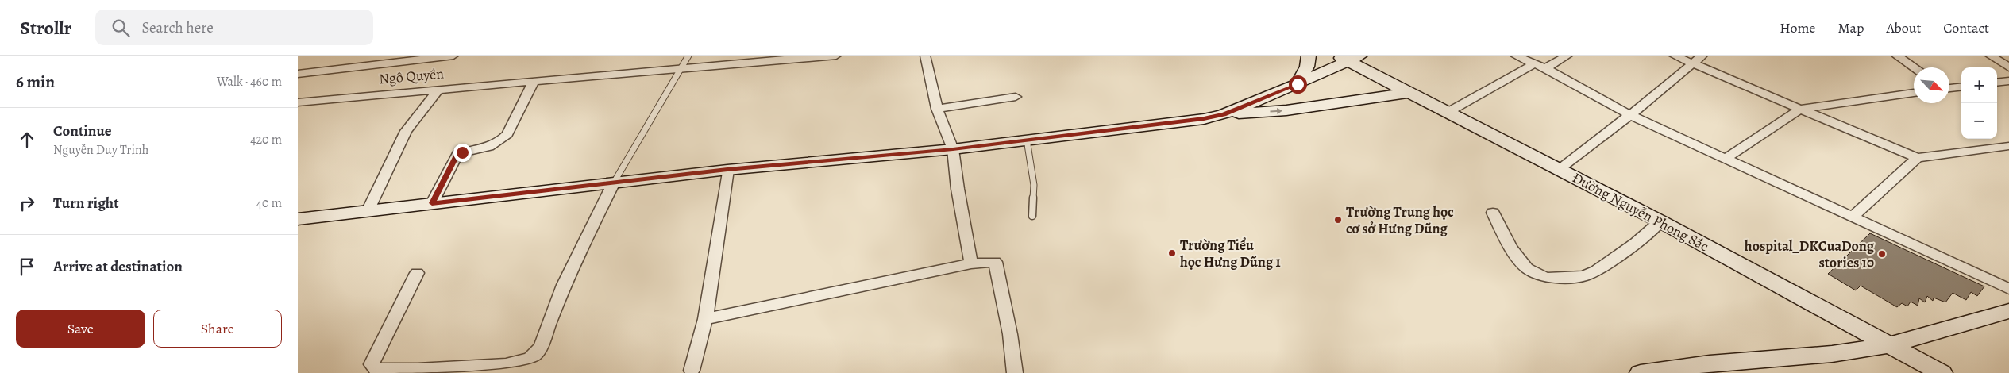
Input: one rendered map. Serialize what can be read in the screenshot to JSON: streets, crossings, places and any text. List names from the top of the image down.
{
  "streets": {
    "street": ["Ngô Quyền", "Đường Nguyễn Phong Sắc"]
  },
  "places": ["Trường Trung học cơ sở Hưng Dũng", "Trường Tiểu học Hưng Dũng 1", "hospital_DKCuaDong stories 10"],
  "north": "bottom right",
  "page": {
    "header": "Strollr",
    "search": "Search here",
    "nav": [
      "Home",
      "Map",
      "About",
      "Contact"
    ],
    "heading": ["6 min", "Walk · 460 m"],
    "map_buttons": ["+", "−"],
    "list": [
      ["Continue", "Nguyễn Duy Trinh", "420 m"],
      ["Turn right", "40 m"],
      "Arrive at destination"
    ],
    "buttons": ["Save", "Share"]
  }
}
